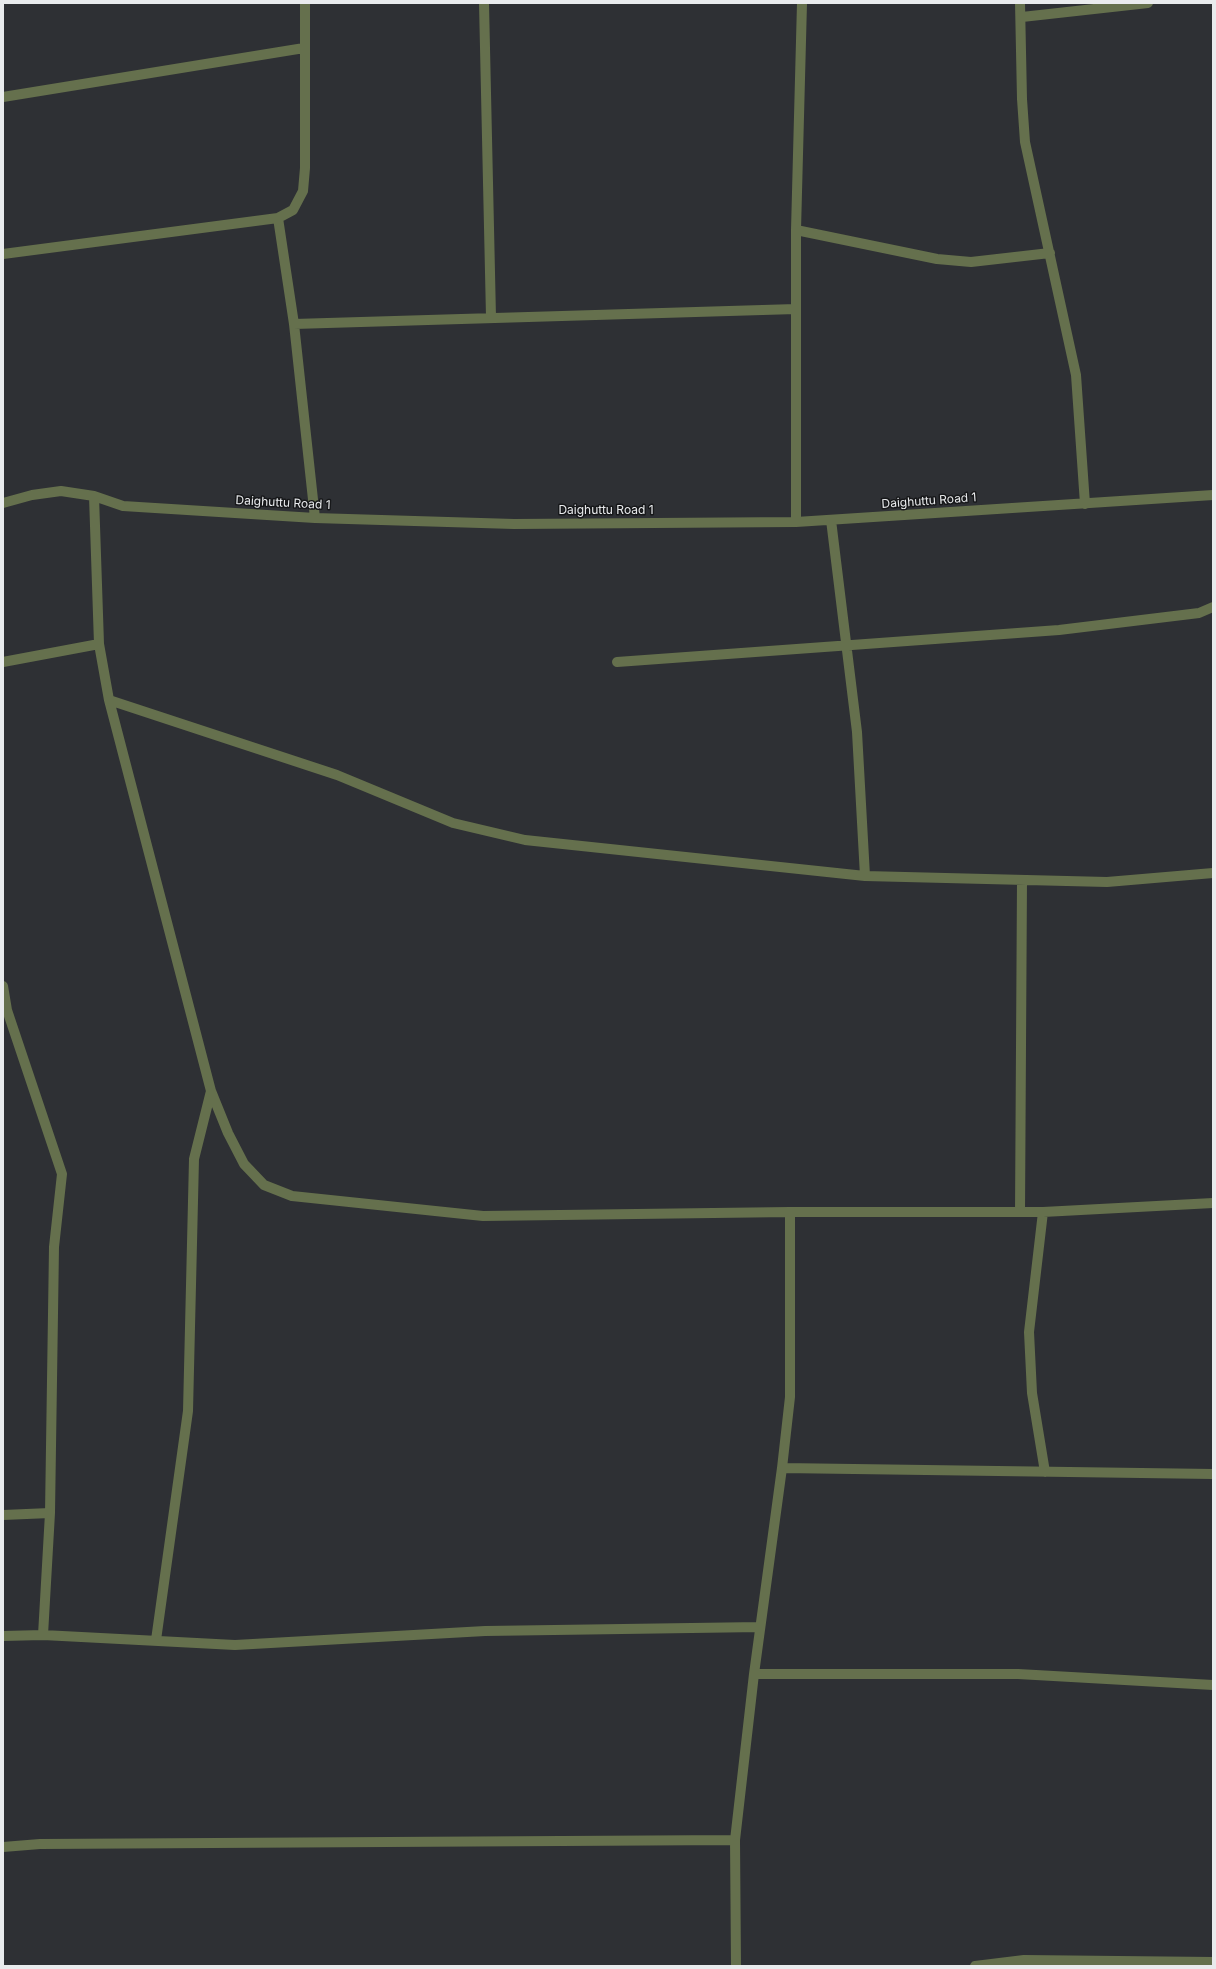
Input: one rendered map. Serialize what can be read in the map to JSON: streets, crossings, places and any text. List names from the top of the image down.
{
  "streets": {
    "street": ["Daighuttu Road 1"]
  }
}
